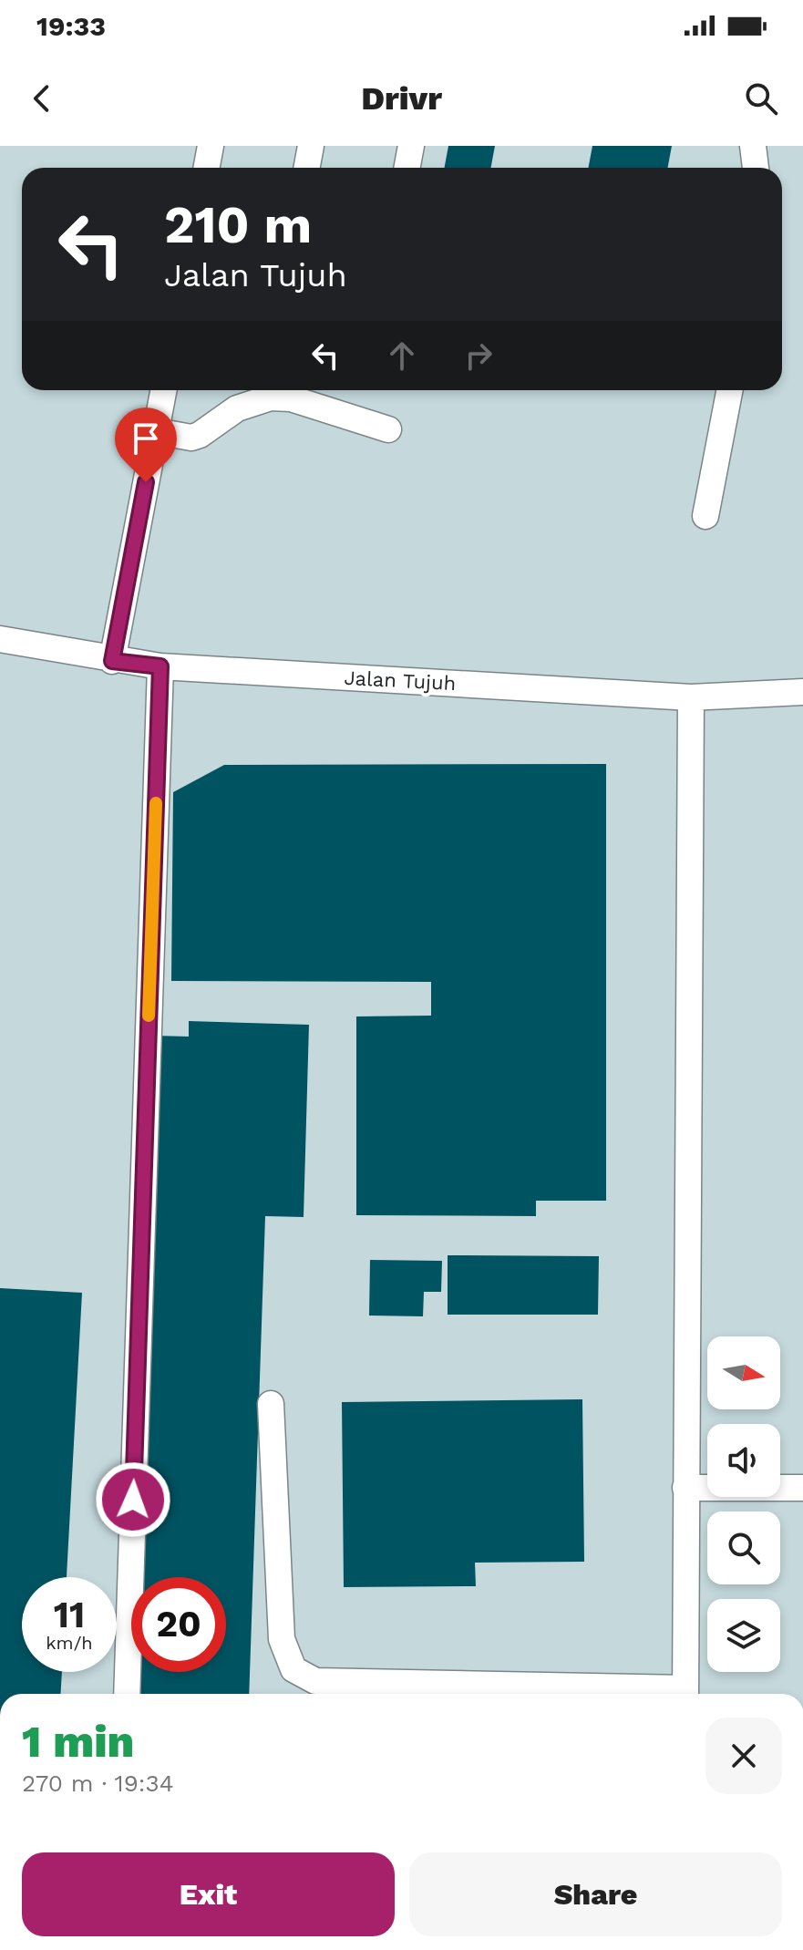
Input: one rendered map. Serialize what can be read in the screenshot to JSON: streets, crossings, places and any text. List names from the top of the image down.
{
  "streets": {
    "street": ["Jalan Tujuh"]
  },
  "north": "right",
  "page": {
    "status": "19:33",
    "header": "Drivr",
    "turn": ["210 m", "Jalan Tujuh"],
    "speed": "11 km/h",
    "limit": "20",
    "heading": ["1 min", "270 m · 19:34"],
    "buttons": ["Exit", "Share"]
  }
}
